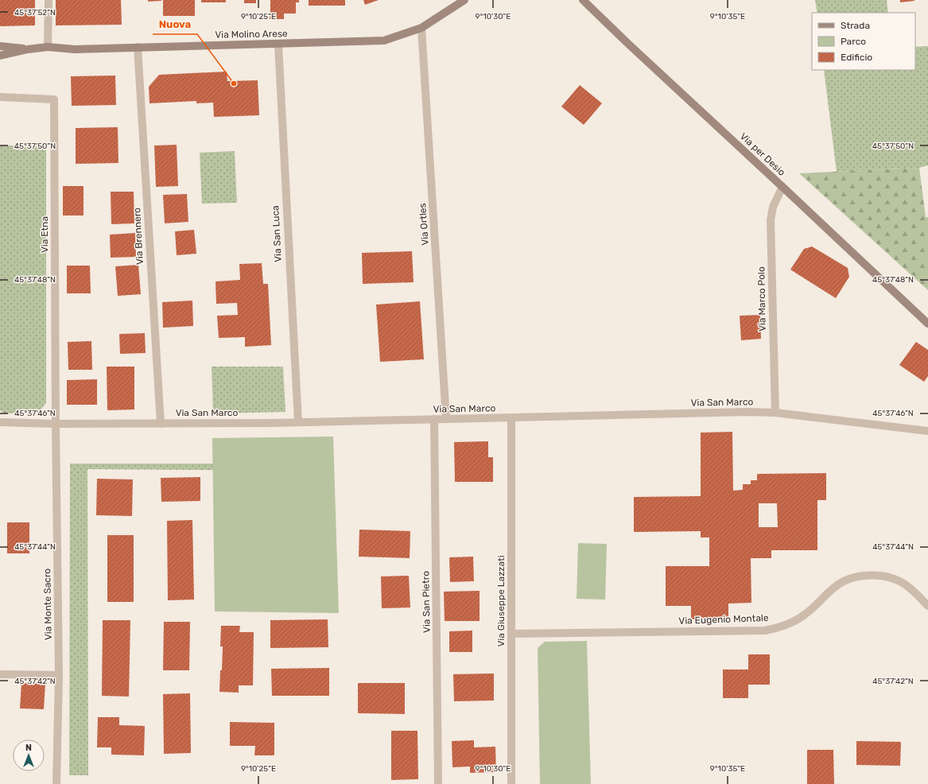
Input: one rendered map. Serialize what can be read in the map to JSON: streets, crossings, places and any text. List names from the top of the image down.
{
  "streets": {
    "street": [
      "Via Molino Arese",
      "Via per Desio",
      "Via Ortles",
      "Via San Luca",
      "Via Etna",
      "Via Brennero",
      "Via Marco Polo",
      "Via San Marco",
      "Via Giuseppe Lazzati",
      "Via San Pietro",
      "Via Monte Sacro",
      "Via Eugenio Montale"
    ]
  },
  "crossings": [
    ["Via Molino Arese", "Via Ortles"],
    ["Via Molino Arese", "Via San Luca"],
    ["Via Molino Arese", "Via Brennero"],
    ["Via per Desio", "Via Marco Polo"],
    ["Via Ortles", "Via San Marco"],
    ["Via San Luca", "Via San Marco"],
    ["Via Etna", "Via San Marco"],
    ["Via Etna", "Via Monte Sacro"],
    ["Via Brennero", "Via San Marco"],
    ["Via Marco Polo", "Via San Marco"],
    ["Via San Marco", "Via Giuseppe Lazzati"],
    ["Via San Marco", "Via San Pietro"],
    ["Via San Marco", "Via Monte Sacro"],
    ["Via Giuseppe Lazzati", "Via Eugenio Montale"]
  ],
  "places": ["Nuova"],
  "legend": ["Strada", "Parco", "Edificio"],
  "north": "top",
  "coordinates": [
    "45°37'52\"N",
    "9°10'25\"E",
    "9°10'30\"E",
    "9°10'35\"E",
    "45°37'50\"N",
    "45°37'48\"N",
    "45°37'46\"N",
    "45°37'44\"N",
    "45°37'42\"N"
  ]
}
